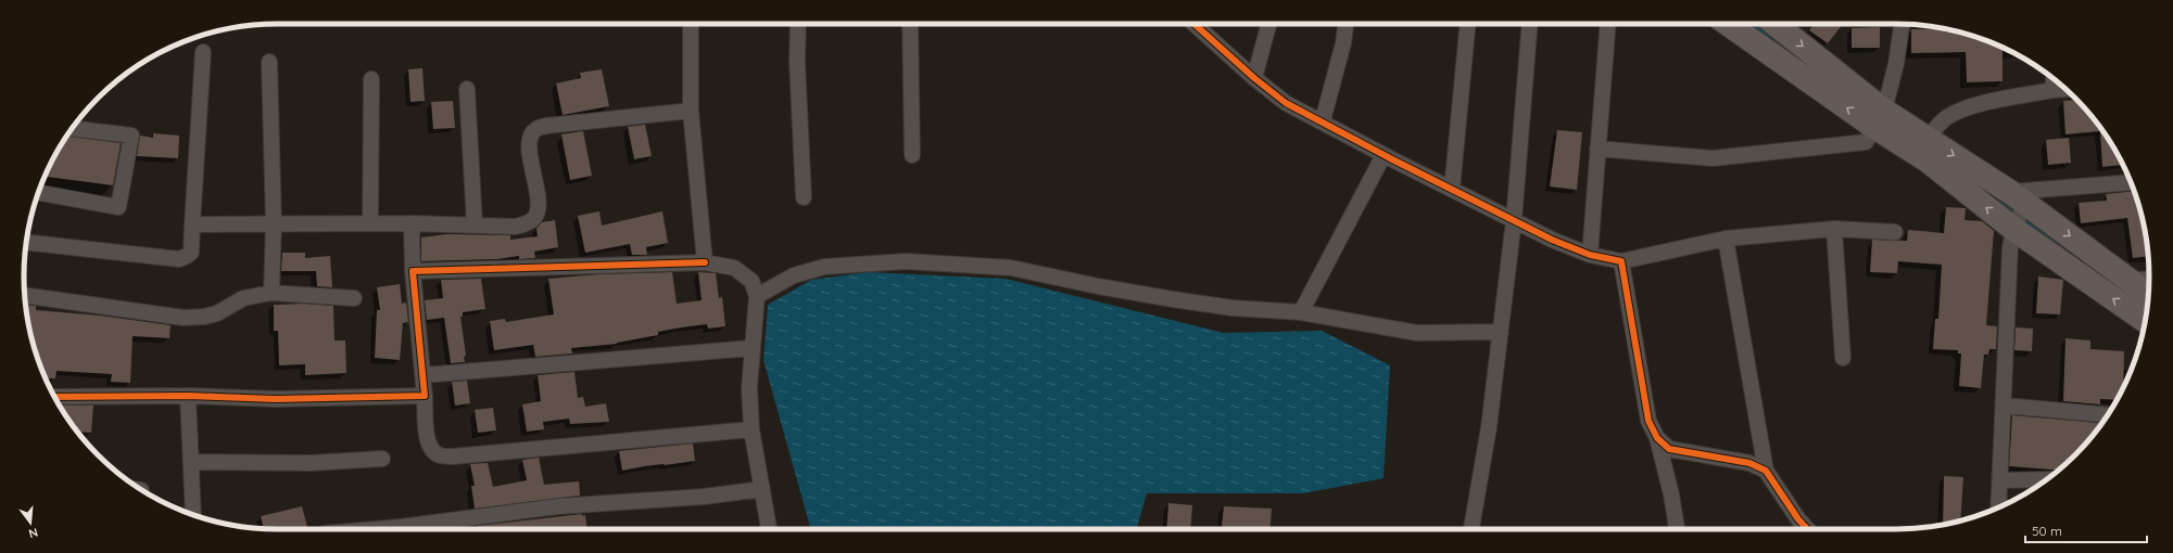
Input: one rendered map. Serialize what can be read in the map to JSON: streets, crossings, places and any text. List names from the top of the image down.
{
  "scale_bar": "50 m",
  "north": "bottom"
}
